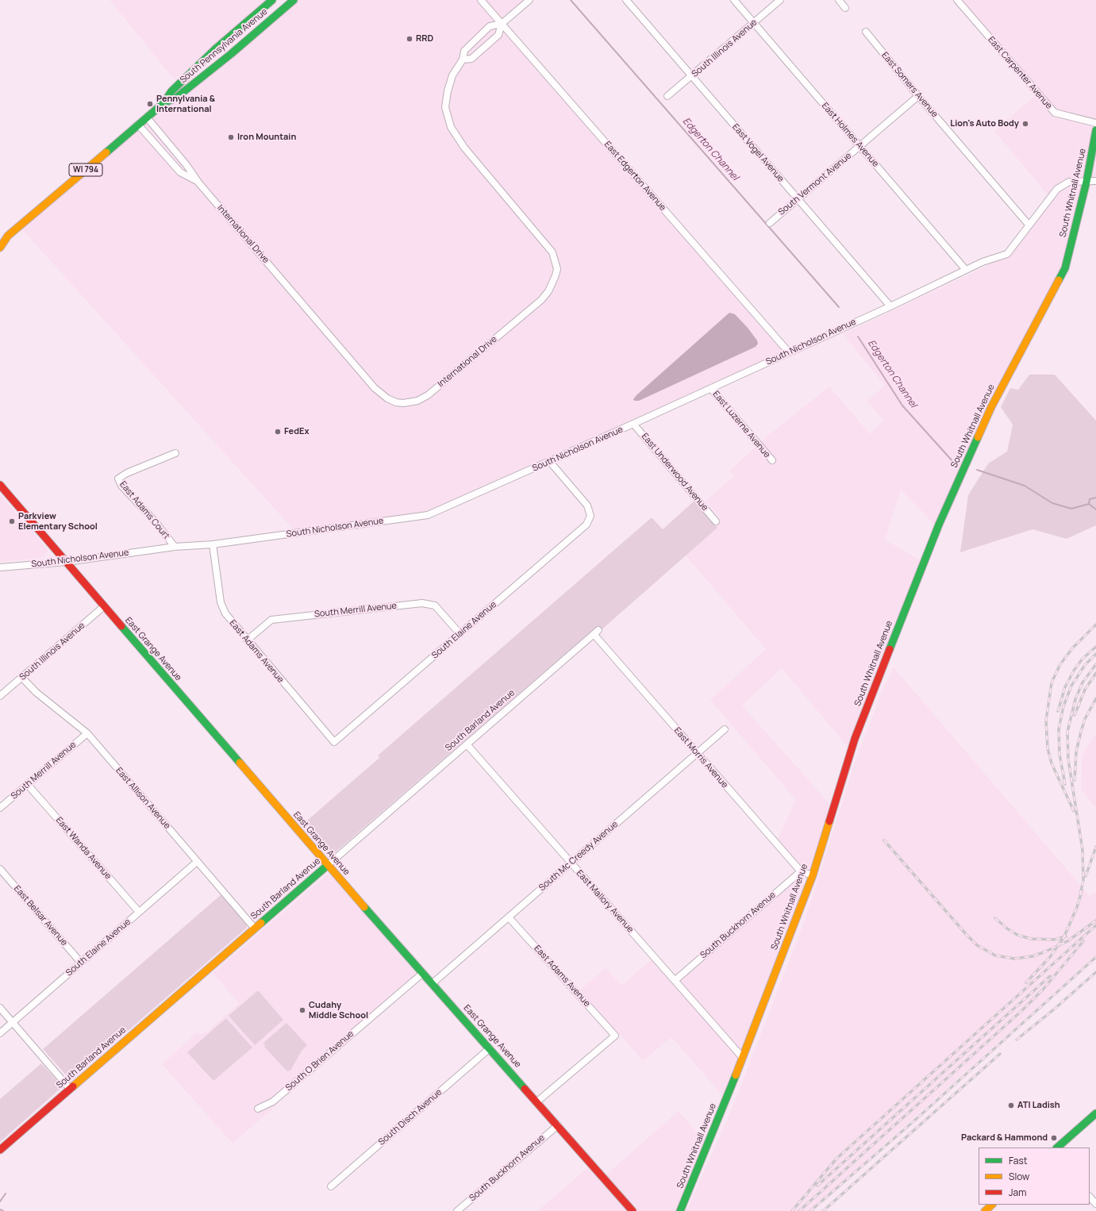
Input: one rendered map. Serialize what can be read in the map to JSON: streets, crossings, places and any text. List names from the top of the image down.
{
  "streets": {
    "street": [
      "South Pennsylvania Avenue",
      "South Illinois Avenue",
      "East Carpenter Avenue",
      "East Somers Avenue",
      "East Holmes Avenue",
      "East Vogel Avenue",
      "WI 794",
      "East Edgerton Avenue",
      "South Vermont Avenue",
      "South Whitnall Avenue",
      "International Drive",
      "South Nicholson Avenue",
      "East Luzerne Avenue",
      "East Underwood Avenue",
      "East Adams Court",
      "South Merrill Avenue",
      "South Elaine Avenue",
      "East Grange Avenue",
      "East Adams Avenue",
      "South Barland Avenue",
      "East Morris Avenue",
      "East Allison Avenue",
      "East Wanda Avenue",
      "South Mc Creedy Avenue",
      "East Mallory Avenue",
      "East Belsar Avenue",
      "South Buckhorn Avenue",
      "South O Brien Avenue",
      "South Disch Avenue"
    ]
  },
  "crossings": [
    ["South Pennsylvania Avenue", "International Drive"],
    ["South Illinois Avenue", "East Holmes Avenue"],
    ["South Illinois Avenue", "East Vogel Avenue"],
    ["South Illinois Avenue", "East Grange Avenue"],
    ["South Illinois Avenue", "East Allison Avenue"],
    ["East Somers Avenue", "South Vermont Avenue"],
    ["East Somers Avenue", "South Nicholson Avenue"],
    ["East Holmes Avenue", "South Vermont Avenue"],
    ["East Holmes Avenue", "South Nicholson Avenue"],
    ["East Vogel Avenue", "South Vermont Avenue"],
    ["East Vogel Avenue", "South Nicholson Avenue"],
    ["East Edgerton Avenue", "International Drive"],
    ["East Edgerton Avenue", "South Nicholson Avenue"],
    ["South Whitnall Avenue", "South Nicholson Avenue"],
    ["South Whitnall Avenue", "East Mallory Avenue"],
    ["South Nicholson Avenue", "East Luzerne Avenue"],
    ["South Nicholson Avenue", "East Underwood Avenue"],
    ["South Nicholson Avenue", "East Adams Court"],
    ["South Nicholson Avenue", "South Elaine Avenue"],
    ["South Nicholson Avenue", "East Grange Avenue"],
    ["South Nicholson Avenue", "East Adams Avenue"],
    ["South Merrill Avenue", "South Elaine Avenue"],
    ["South Merrill Avenue", "East Adams Avenue"],
    ["South Merrill Avenue", "East Allison Avenue"],
    ["South Merrill Avenue", "East Wanda Avenue"],
    ["South Elaine Avenue", "East Adams Avenue"],
    ["South Elaine Avenue", "East Allison Avenue"],
    ["South Elaine Avenue", "East Wanda Avenue"],
    ["South Elaine Avenue", "East Belsar Avenue"],
    ["East Grange Avenue", "East Adams Avenue"],
    ["East Grange Avenue", "South Barland Avenue"],
    ["East Grange Avenue", "South Mc Creedy Avenue"],
    ["East Grange Avenue", "South Buckhorn Avenue"],
    ["East Grange Avenue", "South O Brien Avenue"],
    ["East Grange Avenue", "South Disch Avenue"],
    ["East Adams Avenue", "South Mc Creedy Avenue"],
    ["South Barland Avenue", "East Morris Avenue"],
    ["South Barland Avenue", "East Allison Avenue"],
    ["South Barland Avenue", "East Mallory Avenue"],
    ["East Morris Avenue", "South Mc Creedy Avenue"],
    ["East Morris Avenue", "South Buckhorn Avenue"],
    ["South Mc Creedy Avenue", "East Mallory Avenue"],
    ["East Mallory Avenue", "South Buckhorn Avenue"]
  ],
  "water": ["Edgerton Channel"],
  "places": [
    "RRD",
    "Pennylvania & International",
    "Lion's Auto Body",
    "Iron Mountain",
    "FedEx",
    "Parkview Elementary School",
    "Cudahy Middle School",
    "ATI Ladish",
    "Packard & Hammond"
  ],
  "legend": ["Fast", "Slow", "Jam"]
}
